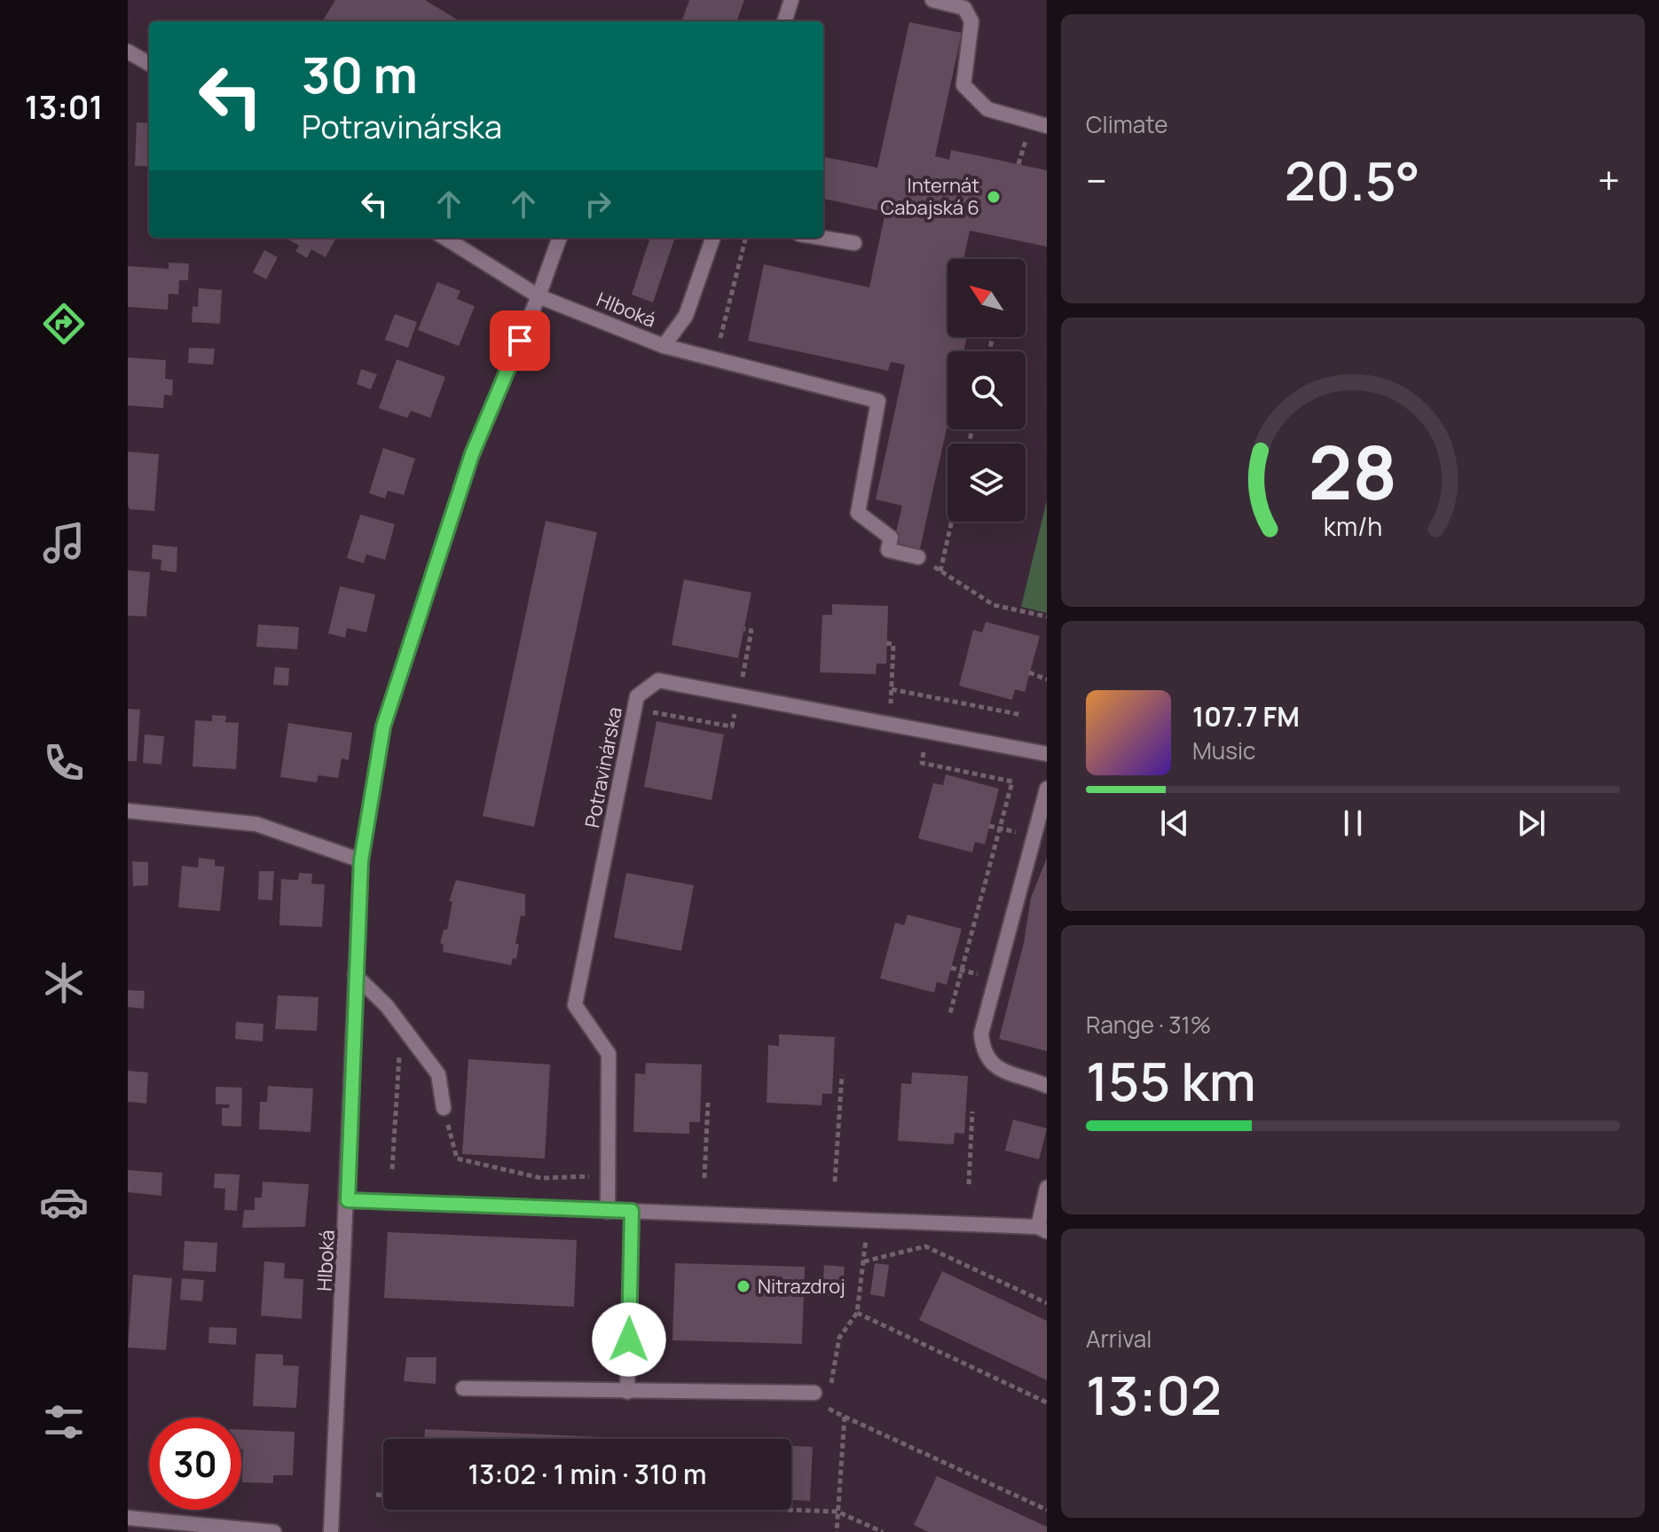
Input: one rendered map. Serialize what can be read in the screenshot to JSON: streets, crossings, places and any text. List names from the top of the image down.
{
  "streets": {
    "street": ["Hlboká", "Potravinárska"]
  },
  "places": ["Internát Cabajská 6", "Nitrazdroj"],
  "north": "top left",
  "page": {
    "tabs": "13:01",
    "tile": [
      "Climate",
      ["Range · 31%", "155 km"],
      ["Arrival", "13:02"]
    ],
    "turn": ["30 m", "Potravinárska"],
    "heat": ["−", "20.5°", "+"],
    "song": ["107.7 FM", "Music"],
    "limit": "30",
    "trip": "13:02 · 1 min · 310 m",
    "gauge": ["28", "km/h"]
  }
}
